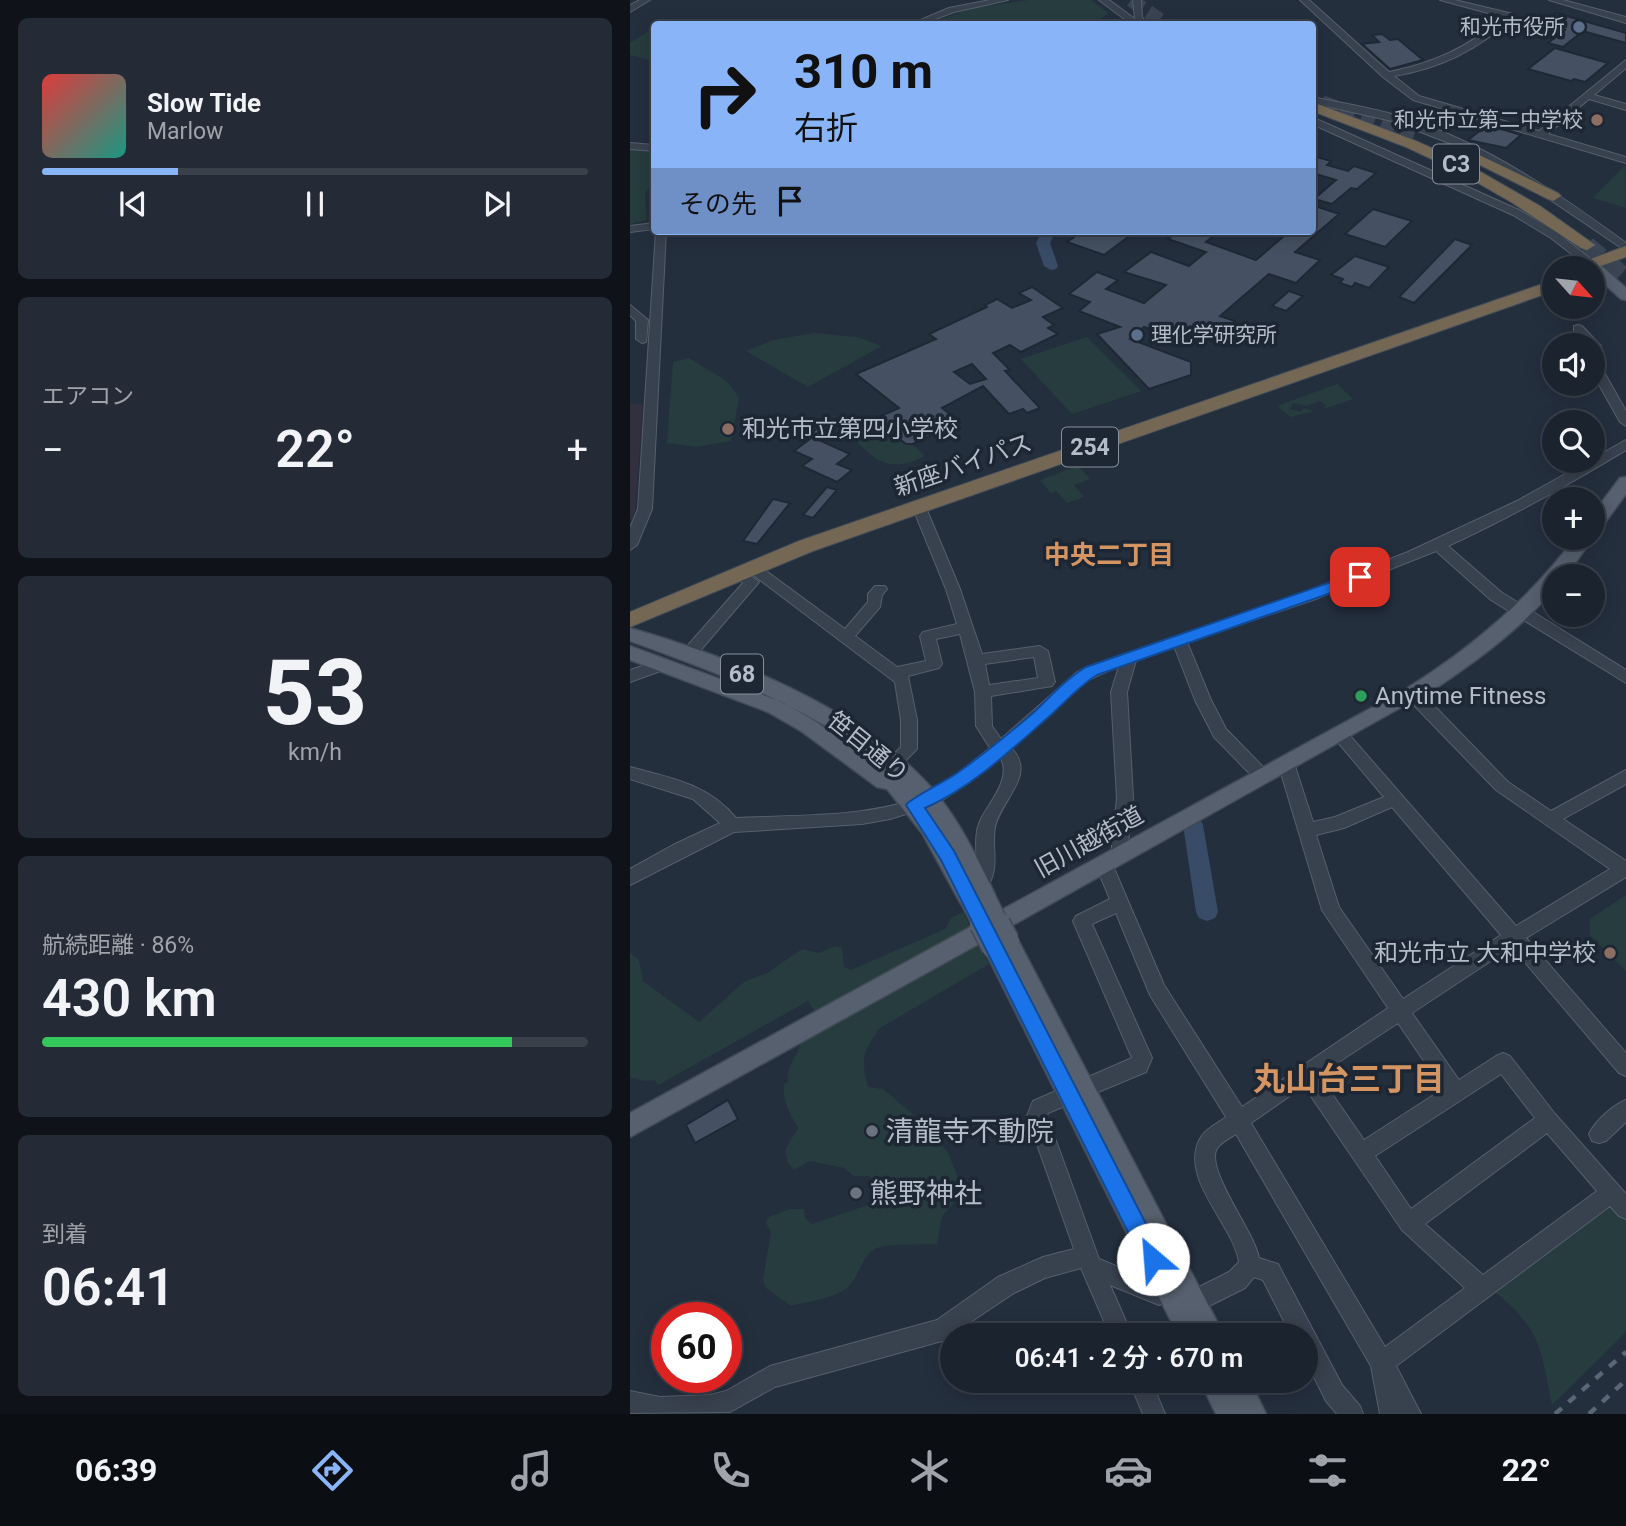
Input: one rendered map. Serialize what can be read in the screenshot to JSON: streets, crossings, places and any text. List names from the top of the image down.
{
  "streets": {
    "highway": ["C3", "254", "新座バイパス"],
    "main road": ["68", "笹目通り", "旧川越街道"]
  },
  "districts": ["中央二丁目", "丸山台三丁目"],
  "places": [
    "和光市役所",
    "和光市立第二中学校",
    "理化学研究所",
    "和光市立第四小学校",
    "Anytime Fitness",
    "和光市立 大和中学校",
    "清龍寺不動院",
    "熊野神社"
  ],
  "north": "bottom right",
  "page": {
    "turn": ["310 m", "右折"],
    "song": ["Slow Tide", "Marlow"],
    "then": "その先",
    "map_buttons": ["+", "−"],
    "tile": [
      "エアコン",
      ["53", "km/h"],
      ["航続距離 · 86%", "430 km"],
      ["到着", "06:41"]
    ],
    "heat": ["−", "22°", "+"],
    "limit": "60",
    "trip": "06:41 · 2 分 · 670 m",
    "tabs": ["06:39", "22°"]
  }
}
